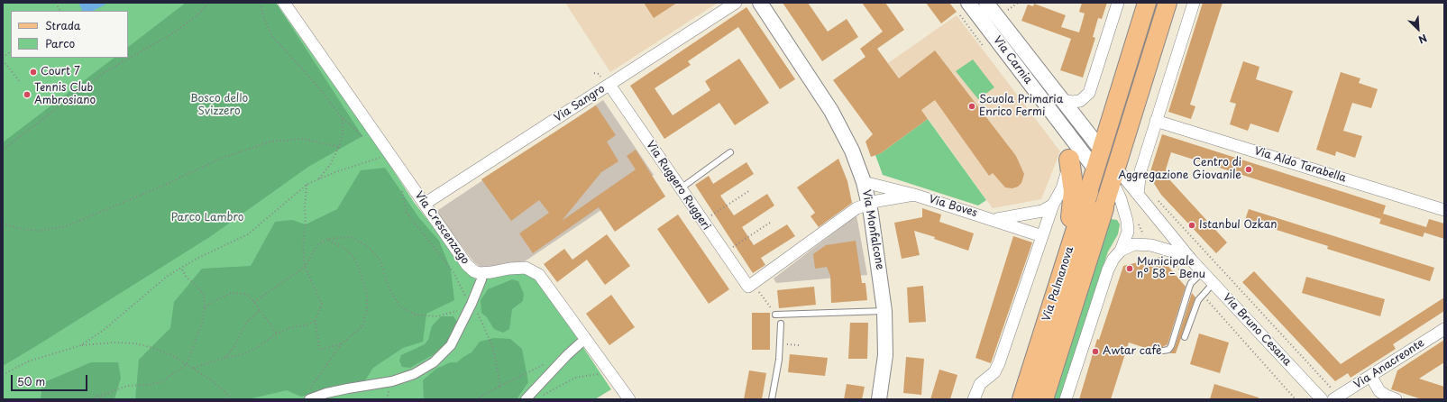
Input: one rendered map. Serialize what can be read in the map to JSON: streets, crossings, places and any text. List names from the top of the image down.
{
  "streets": {
    "highway": ["Via Palmanova"],
    "street": [
      "Via Carnia",
      "Via Sangro",
      "Via Aldo Tarabella",
      "Via Ruggero Ruggeri",
      "Via Boves",
      "Via Crescenzago",
      "Via Monfalcone",
      "Via Bruno Cesana",
      "Via Anacreonte"
    ]
  },
  "crossings": [
    ["Via Carnia", "Via Palmanova"],
    ["Via Sangro", "Via Ruggero Ruggeri"],
    ["Via Sangro", "Via Crescenzago"],
    ["Via Ruggero Ruggeri", "Via Boves"],
    ["Via Boves", "Via Monfalcone"],
    ["Via Palmanova", "Via Bruno Cesana"]
  ],
  "parks": ["Bosco dello Svizzero", "Parco Lambro"],
  "places": [
    "Court 7",
    "Tennis Club Ambrosiano",
    "Scuola Primaria Enrico Fermi",
    "Centro di Aggregazione Giovanile",
    "Istanbul Ozkan",
    "Municipale nº 58 – Benu",
    "Awtar cafè"
  ],
  "legend": ["Strada", "Parco"],
  "scale_bar": "50 m",
  "north": "bottom right"
}
